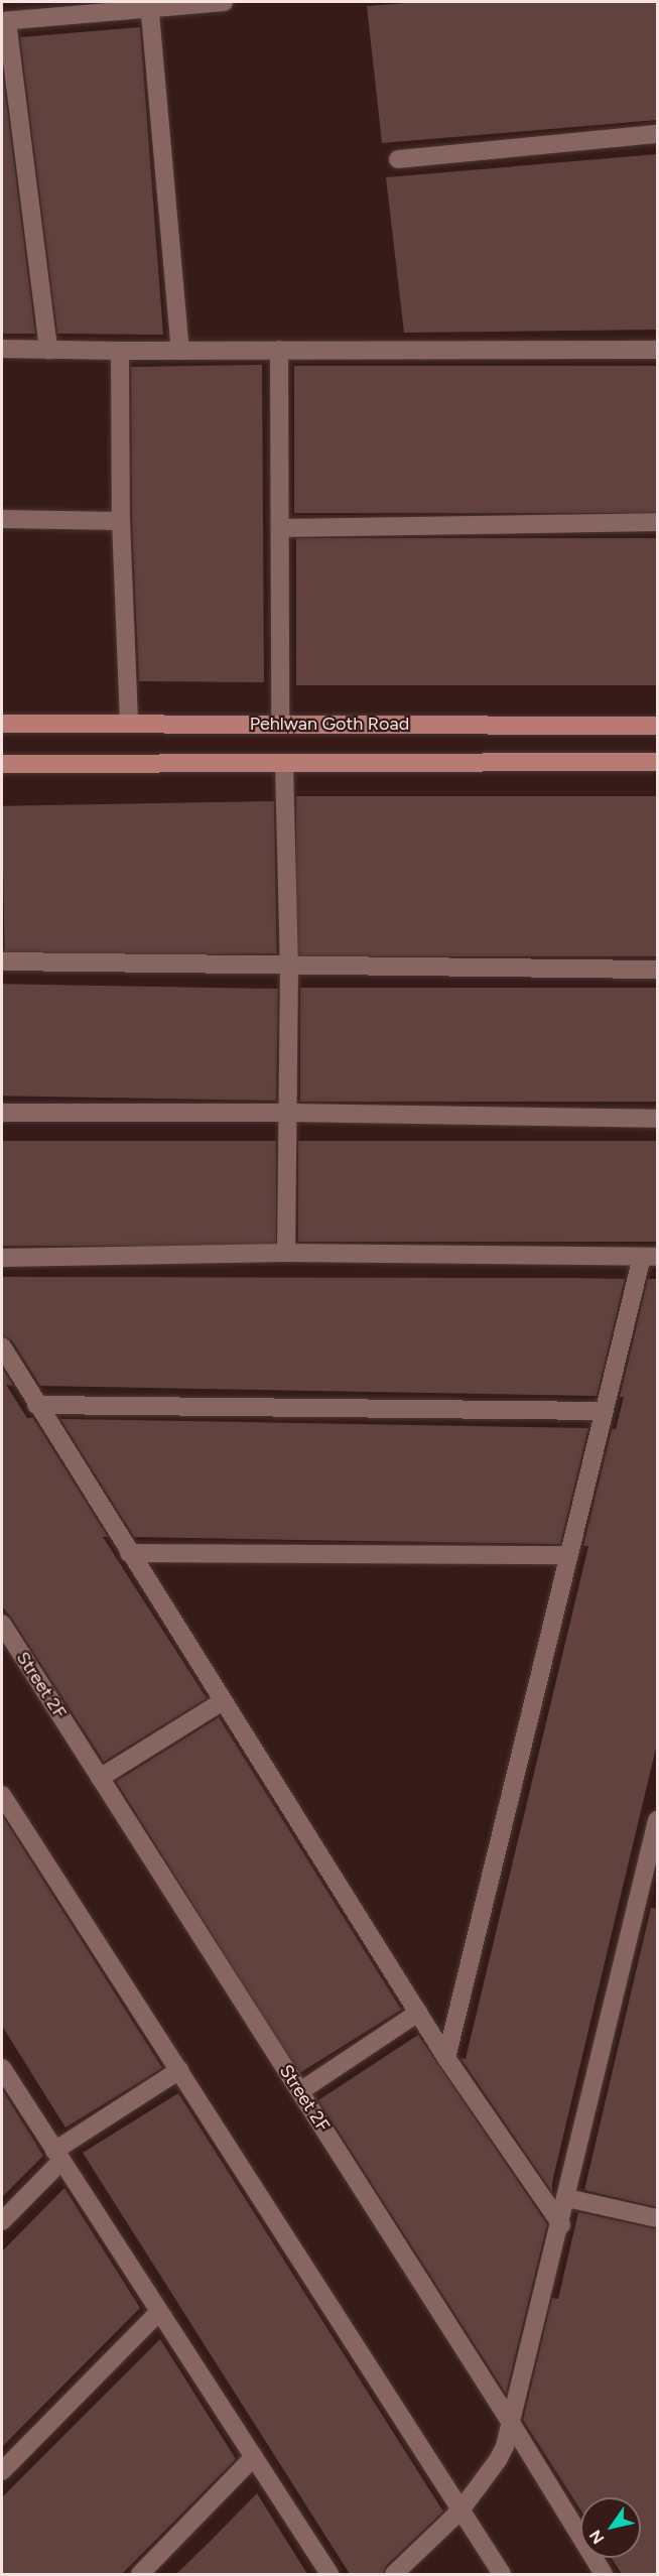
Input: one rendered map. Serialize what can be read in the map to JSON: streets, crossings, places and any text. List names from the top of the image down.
{
  "streets": {
    "main road": ["Pehlwan Goth Road"],
    "street": ["Street 2F"]
  },
  "north": "bottom left"
}
